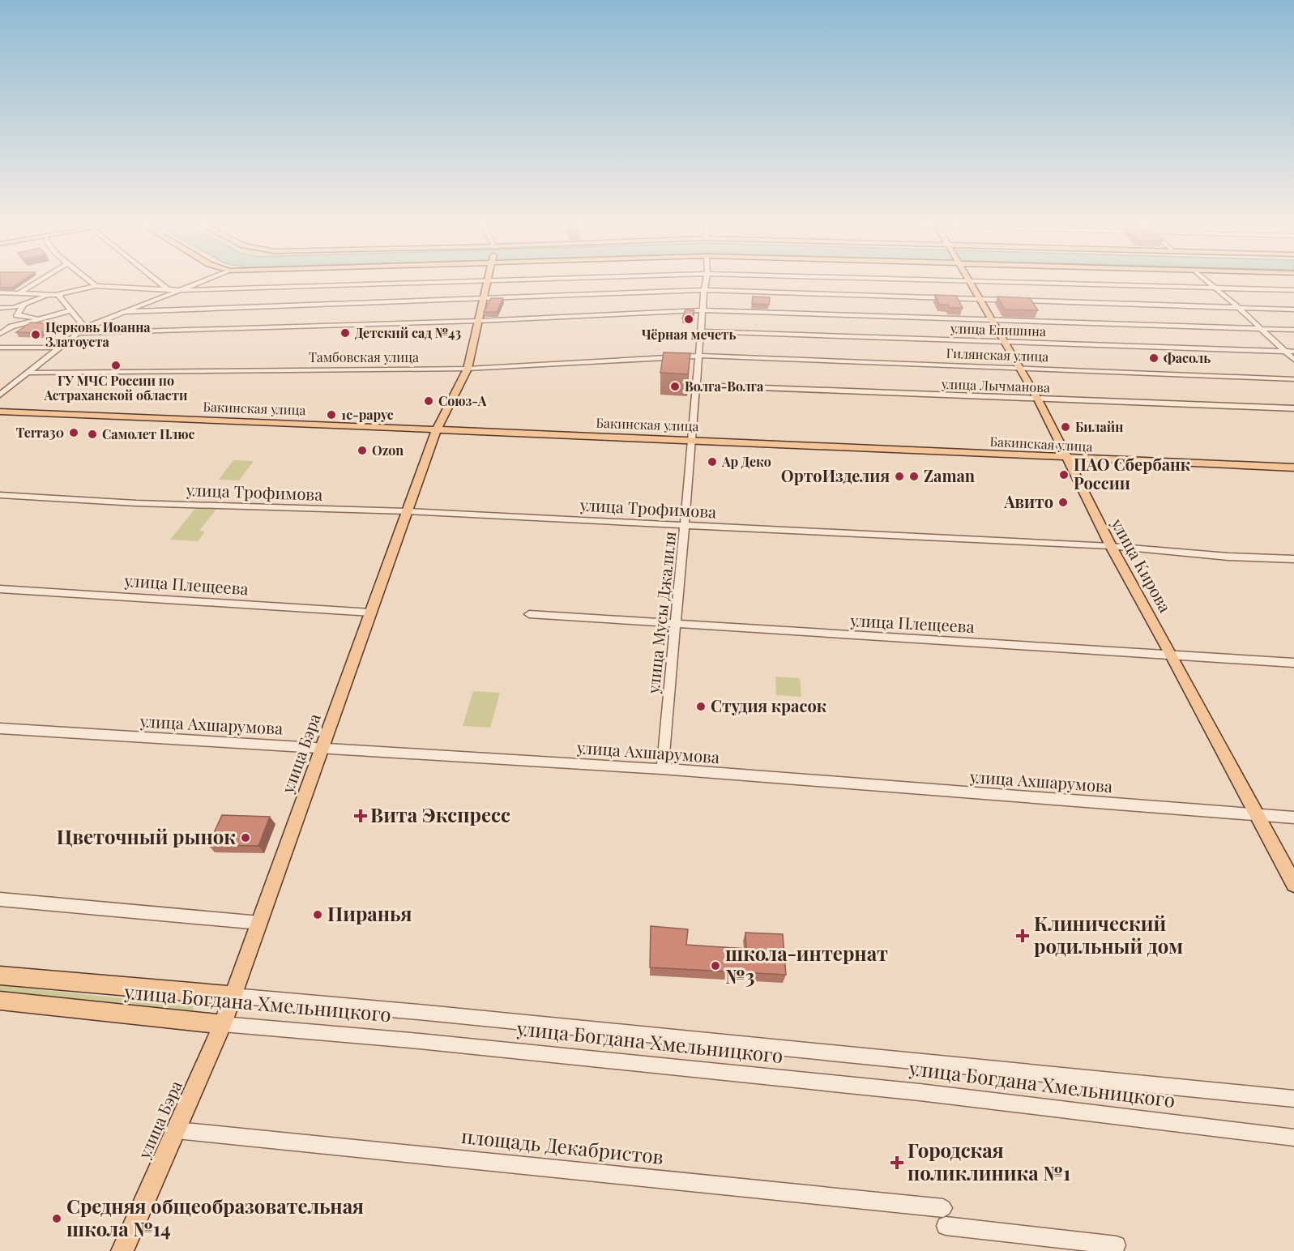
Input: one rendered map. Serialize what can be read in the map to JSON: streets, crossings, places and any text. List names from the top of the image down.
{
  "streets": {
    "main road": [
      "Бакинская улица",
      "улица Кирова",
      "улица Бэра",
      "улица Богдана Хмельницкого"
    ],
    "street": [
      "улица Епишина",
      "Гилянская улица",
      "Тамбовская улица",
      "улица Лычманова",
      "улица Трофимова",
      "улица Плещеева",
      "улица Мусы Джалиля",
      "улица Ахшарумова",
      "площадь Декабристов"
    ]
  },
  "crossings": [
    ["улица Епишина", "улица Кирова"],
    ["улица Епишина", "улица Мусы Джалиля"],
    ["Гилянская улица", "Тамбовская улица"],
    ["Гилянская улица", "улица Кирова"],
    ["Гилянская улица", "улица Мусы Джалиля"],
    ["Тамбовская улица", "улица Мусы Джалиля"],
    ["Тамбовская улица", "улица Бэра"],
    ["улица Лычманова", "улица Кирова"],
    ["улица Лычманова", "улица Мусы Джалиля"],
    ["Бакинская улица", "улица Кирова"],
    ["Бакинская улица", "улица Мусы Джалиля"],
    ["Бакинская улица", "улица Бэра"],
    ["улица Трофимова", "улица Кирова"],
    ["улица Трофимова", "улица Мусы Джалиля"],
    ["улица Трофимова", "улица Бэра"],
    ["улица Кирова", "улица Плещеева"],
    ["улица Кирова", "улица Ахшарумова"],
    ["улица Плещеева", "улица Мусы Джалиля"],
    ["улица Плещеева", "улица Бэра"],
    ["улица Мусы Джалиля", "улица Ахшарумова"],
    ["улица Ахшарумова", "улица Бэра"],
    ["улица Бэра", "улица Богдана Хмельницкого"],
    ["улица Бэра", "площадь Декабристов"]
  ],
  "places": {
    "other": [
      "Чёрная мечеть",
      "Детский сад №43",
      "Церковь Иоанна Златоуста",
      "Фасоль",
      "ГУ МЧС России по Астраханской области",
      "Волга-Волга",
      "Союз-А",
      "1с-рарус",
      "Билайн",
      "Terra30",
      "Самолет Плюс",
      "Ozon",
      "Ар Деко",
      "ПАО Сбербанк России",
      "ОртоИзделия",
      "Zaman",
      "Авито",
      "Студия красок",
      "Цветочный рынок",
      "Пиранья",
      "школа-интернат №3",
      "Средняя общеобразовательная школа №14"
    ],
    "health": ["Вита Экспресс", "Клинический родильный дом", "Городская поликлиника №1"]
  }
}
